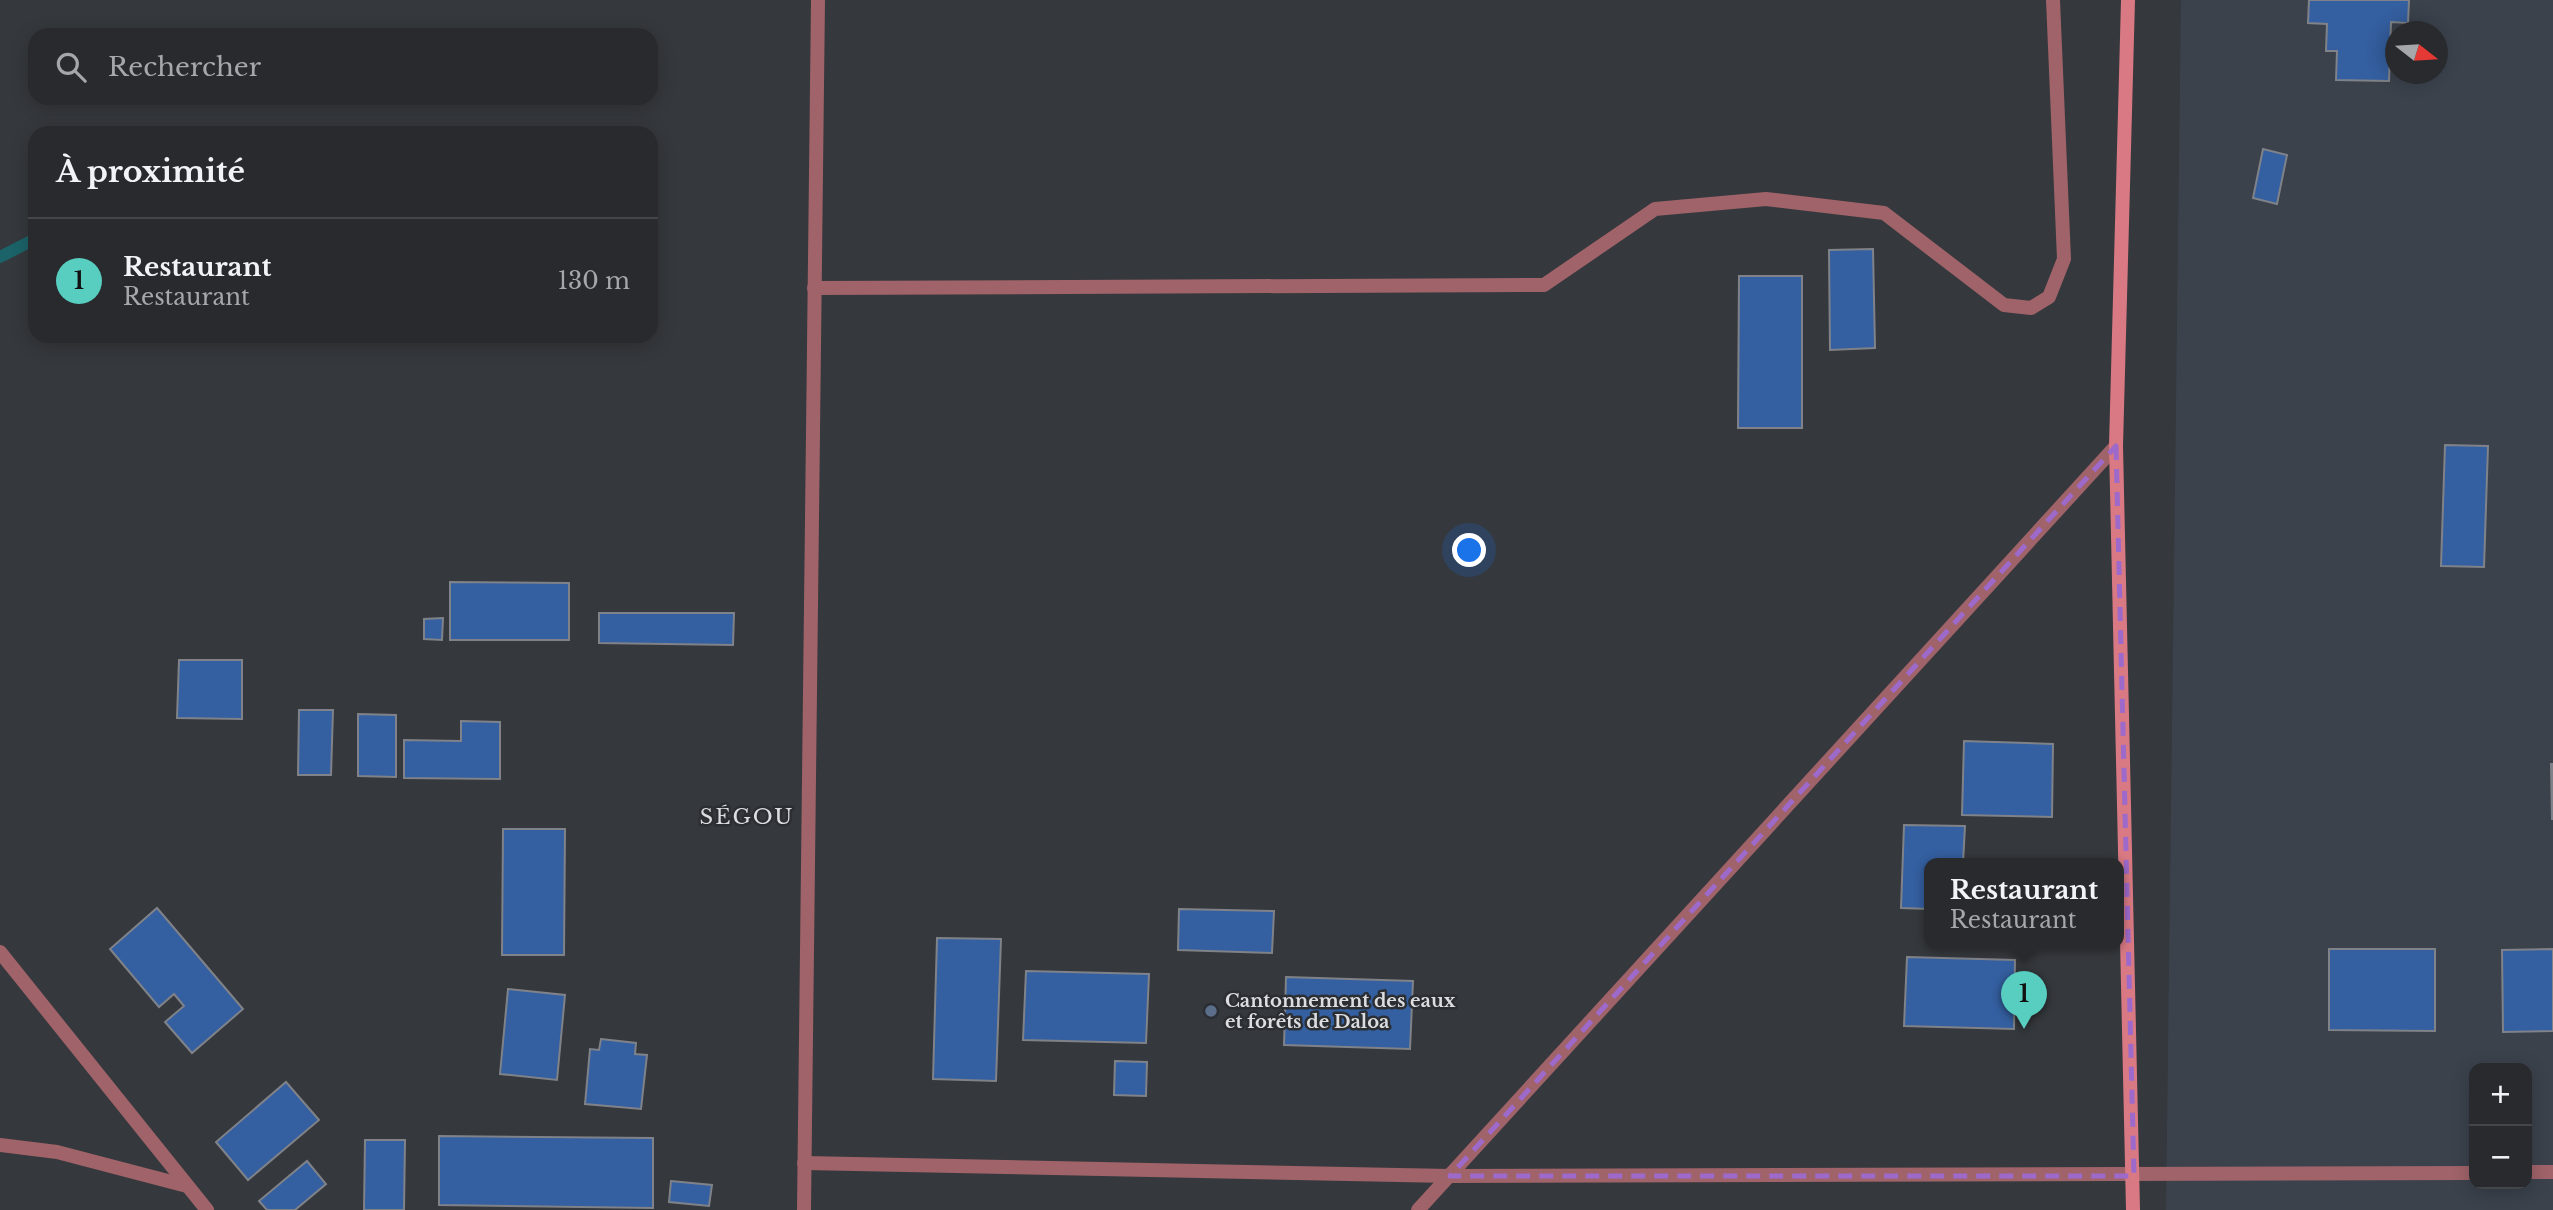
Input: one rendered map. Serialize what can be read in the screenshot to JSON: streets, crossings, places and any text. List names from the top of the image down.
{
  "districts": ["SÉGOU"],
  "places": ["Cantonnement des eaux et forêts de Daloa"],
  "north": "right",
  "page": {
    "search": "Rechercher",
    "heading": "À proximité",
    "list": [
      {
        "mark": "1",
        "name": "Restaurant",
        "note": "Restaurant",
        "value": "130 m"
      }
    ],
    "popup": ["Restaurant", "Restaurant"],
    "pins": "1",
    "map_buttons": ["+", "−"]
  }
}
